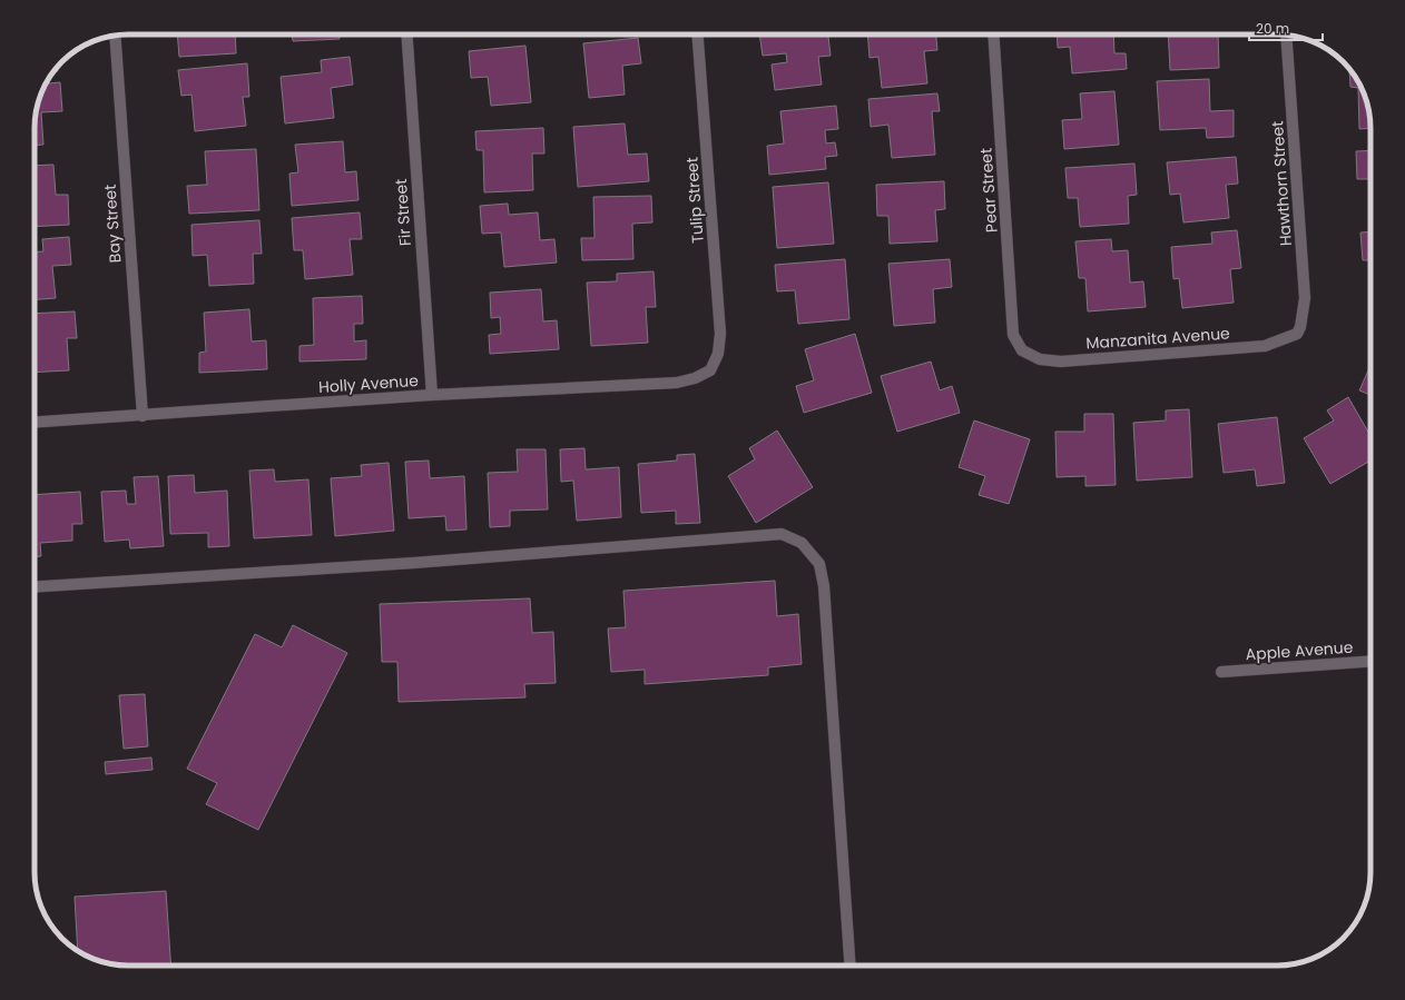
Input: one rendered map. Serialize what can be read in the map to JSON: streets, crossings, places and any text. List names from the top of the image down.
{
  "streets": {
    "street": [
      "Hawthorn Street",
      "Pear Street",
      "Tulip Street",
      "Fir Street",
      "Bay Street",
      "Manzanita Avenue",
      "Holly Avenue",
      "Apple Avenue"
    ]
  },
  "crossings": [
    ["Hawthorn Street", "Manzanita Avenue"],
    ["Pear Street", "Manzanita Avenue"],
    ["Tulip Street", "Holly Avenue"],
    ["Fir Street", "Holly Avenue"],
    ["Bay Street", "Holly Avenue"]
  ],
  "scale_bar": "20 m"
}
